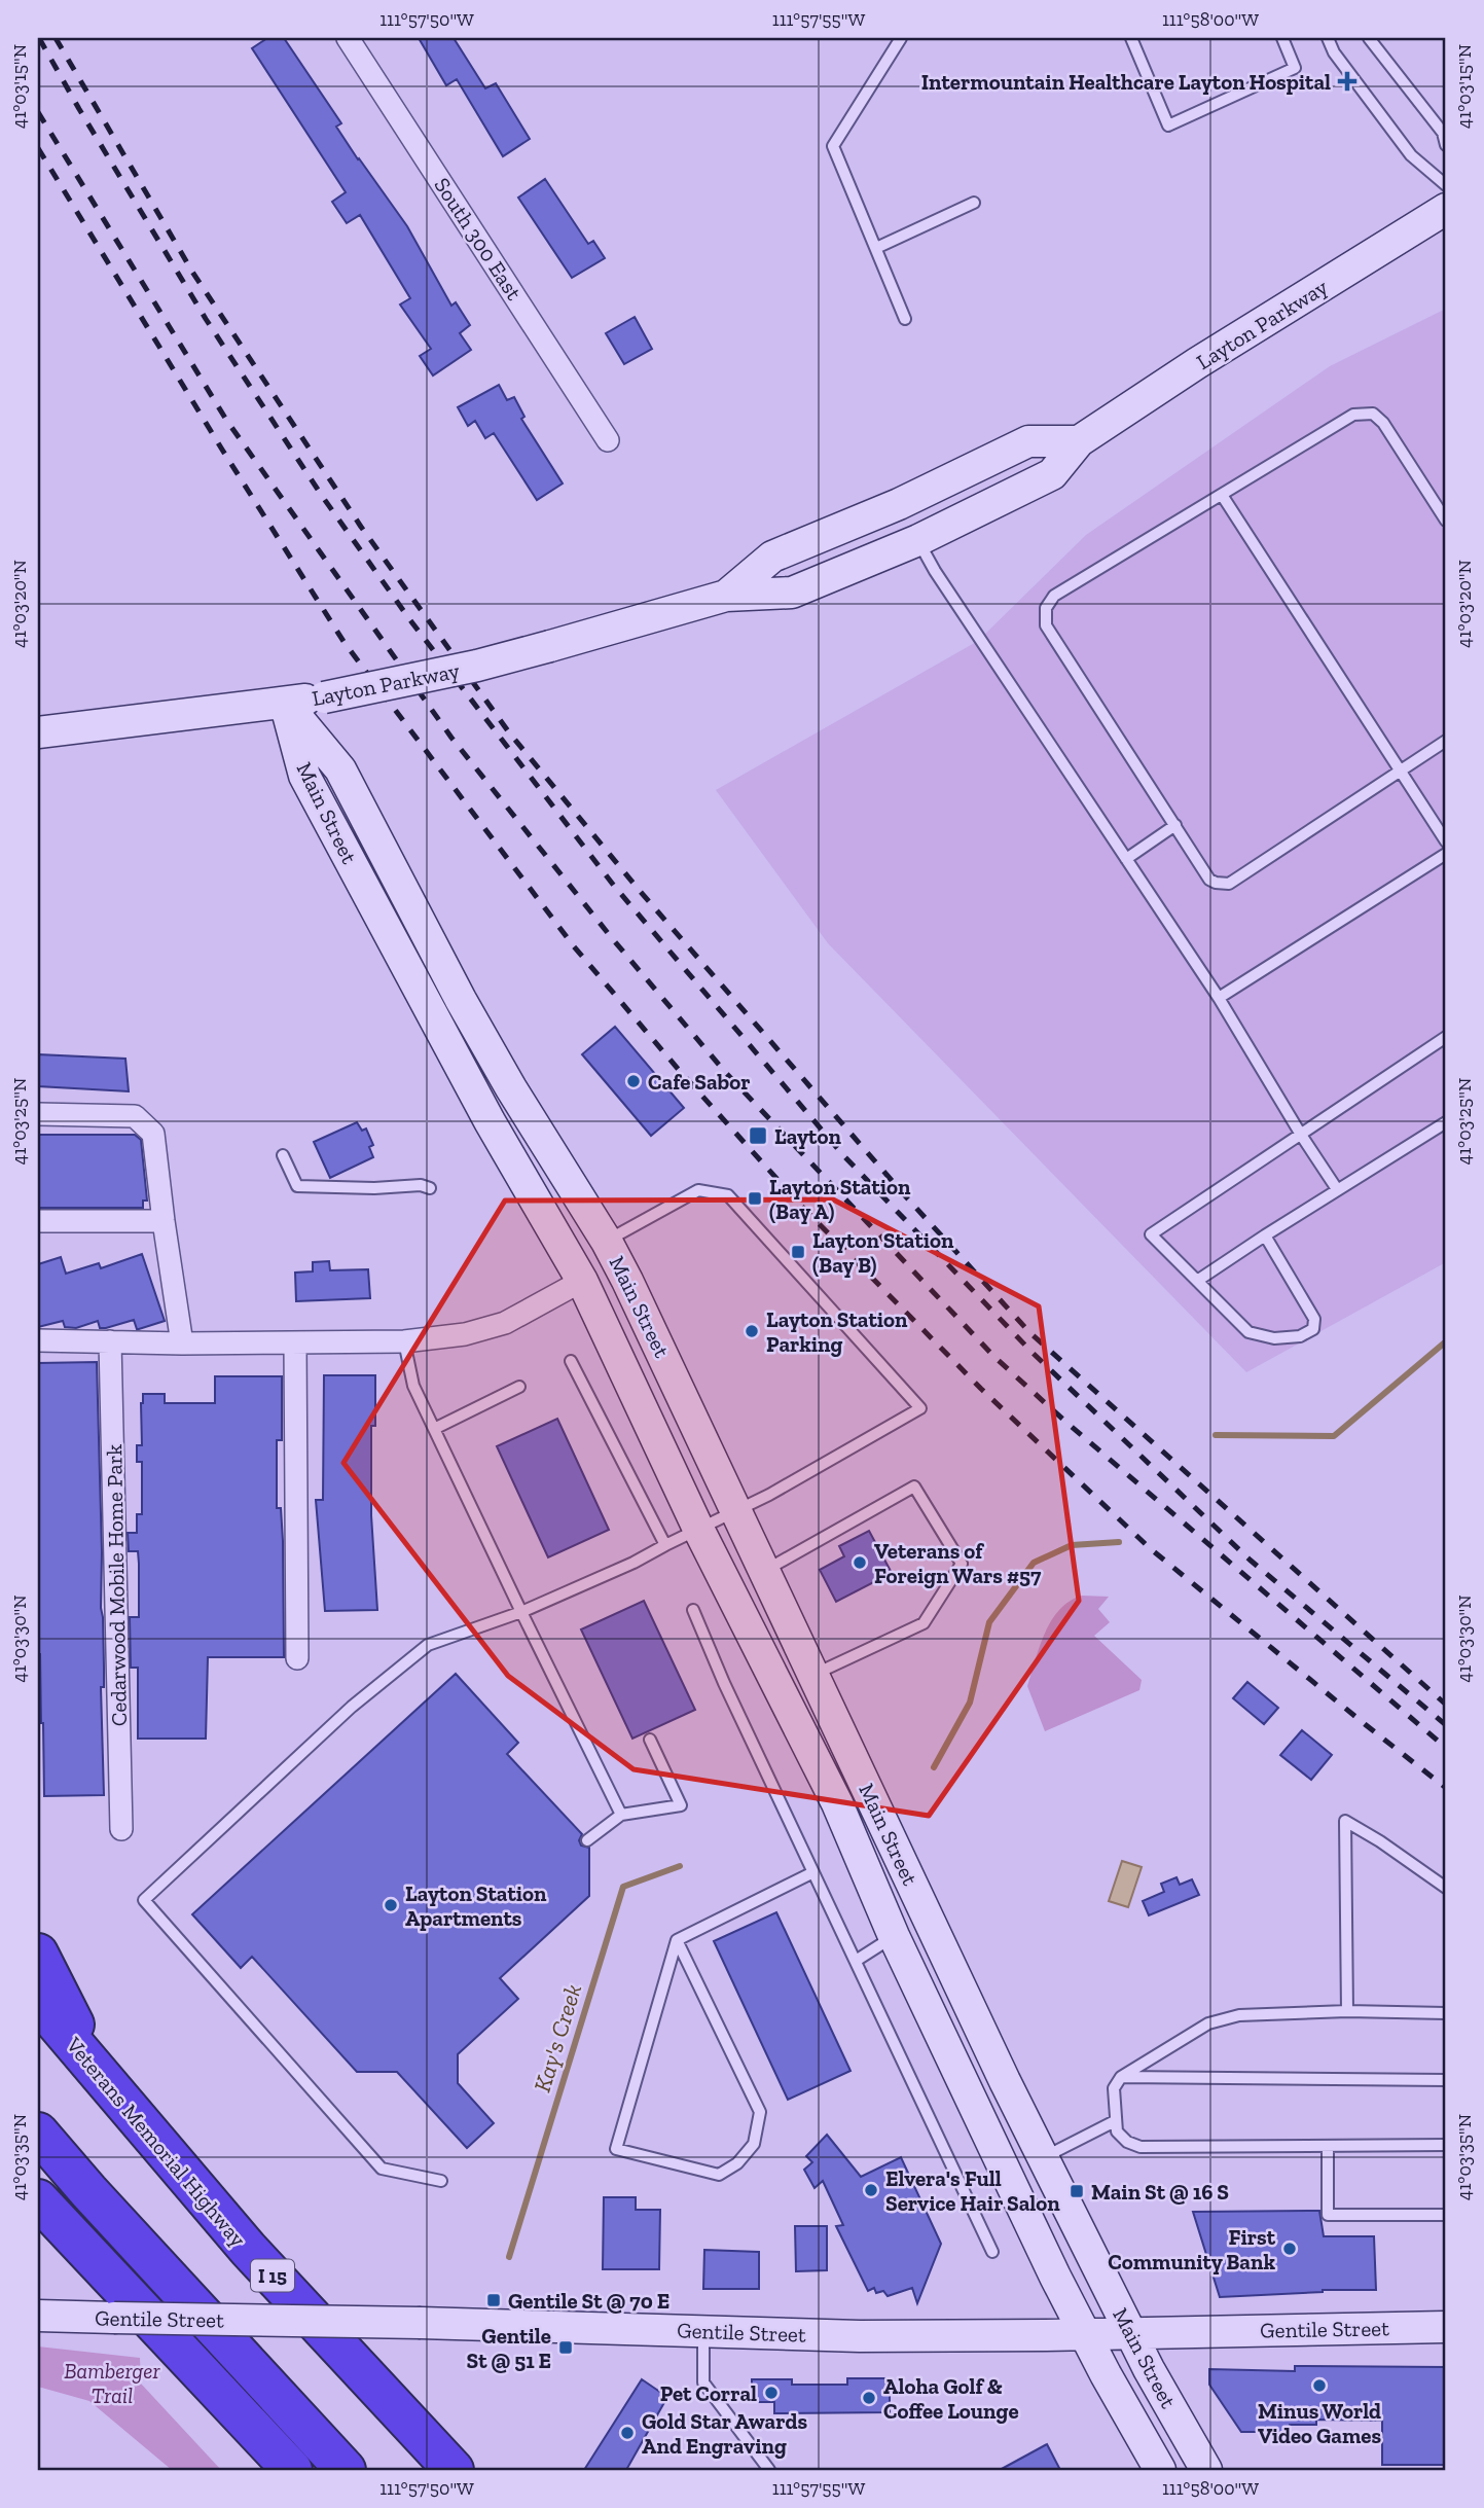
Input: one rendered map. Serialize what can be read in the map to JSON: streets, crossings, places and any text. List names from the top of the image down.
{
  "streets": {
    "highway": ["Veterans Memorial Highway", "I 15"],
    "main road": ["Layton Parkway", "Main Street", "Gentile Street"],
    "street": ["South 300 East", "Cedarwood Mobile Home Park"]
  },
  "crossings": [
    ["Layton Parkway", "Main Street"],
    ["Main Street", "Gentile Street"]
  ],
  "water": ["Kay's Creek"],
  "parks": ["Bamberger Trail"],
  "places": {
    "health": ["Intermountain Healthcare Layton Hospital"],
    "other": [
      "Cafe Sabor",
      "Layton Station Parking",
      "Veterans of Foreign Wars #57",
      "Layton Station Apartments",
      "Elvera's Full Service Hair Salon",
      "First Community Bank",
      "Minus World Video Games",
      "Pet Corral",
      "Aloha Golf & Coffee Lounge",
      "Gold Star Awards And Engraving"
    ],
    "transit": [
      "Layton",
      "Layton Station (Bay A)",
      "Layton Station (Bay B)",
      "Main St @ 16 S",
      "Gentile St @ 70 E",
      "Gentile St @ 51 E"
    ]
  },
  "coordinates": [
    "111°57'50\"W",
    "111°57'55\"W",
    "111°58'00\"W",
    "41°03'15\"N",
    "41°03'20\"N",
    "41°03'25\"N",
    "41°03'30\"N",
    "41°03'35\"N"
  ]
}
